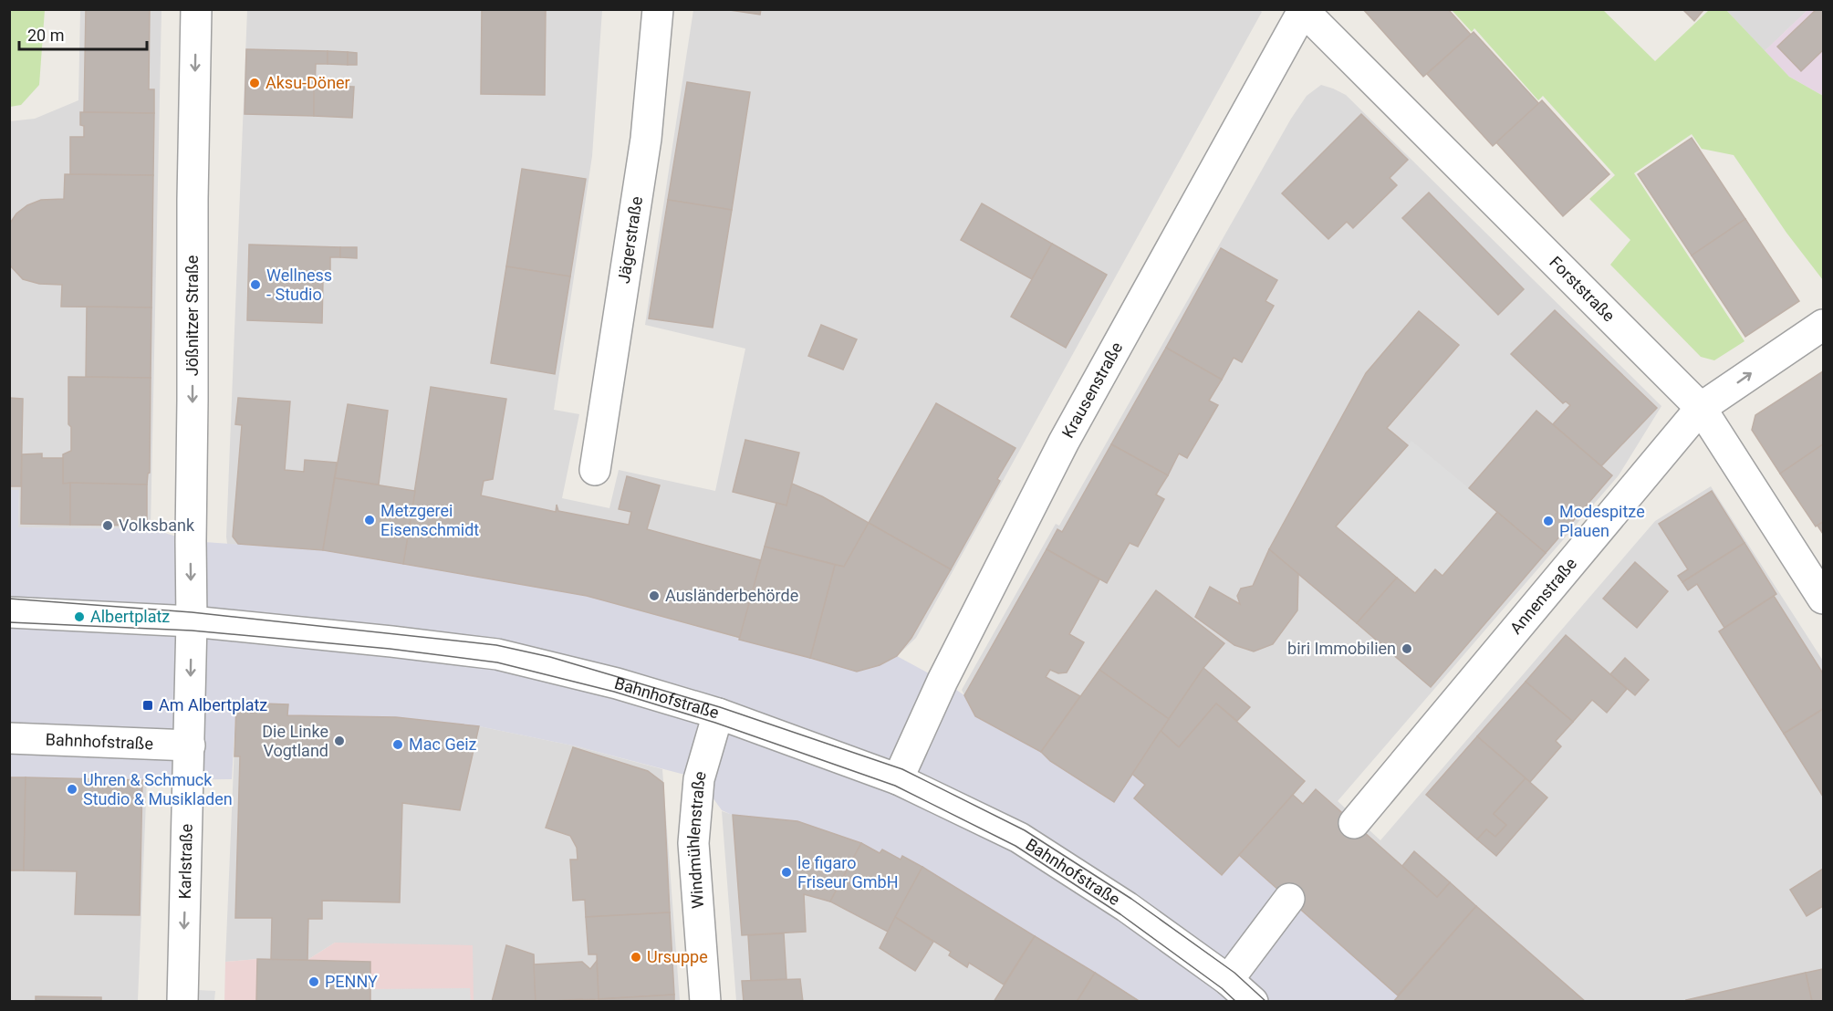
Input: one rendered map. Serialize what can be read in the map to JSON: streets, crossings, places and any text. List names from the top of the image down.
{
  "streets": {
    "street": [
      "Jägerstraße",
      "Forststraße",
      "Jößnitzer Straße",
      "Krausenstraße",
      "Annenstraße",
      "Bahnhofstraße",
      "Windmühlenstraße",
      "Karlstraße"
    ]
  },
  "crossings": [
    ["Forststraße", "Krausenstraße"],
    ["Forststraße", "Annenstraße"],
    ["Jößnitzer Straße", "Bahnhofstraße"],
    ["Jößnitzer Straße", "Karlstraße"],
    ["Krausenstraße", "Bahnhofstraße"],
    ["Bahnhofstraße", "Windmühlenstraße"],
    ["Bahnhofstraße", "Karlstraße"]
  ],
  "one_way": ["Jößnitzer Straße", "Karlstraße"],
  "places": {
    "other": [
      "Aksu-Döner",
      "Wellness - Studio",
      "Metzgerei Eisenschmidt",
      "Modespitze Plauen",
      "Volksbank",
      "Ausländerbehörde",
      "Albertplatz",
      "biri Immobilien",
      "Die Linke Vogtland",
      "Mac Geiz",
      "Uhren & Schmuck Studio & Musikladen",
      "le figaro Friseur GmbH",
      "Ursuppe",
      "PENNY"
    ],
    "transit": ["Am Albertplatz"]
  },
  "scale_bar": "20 m"
}
